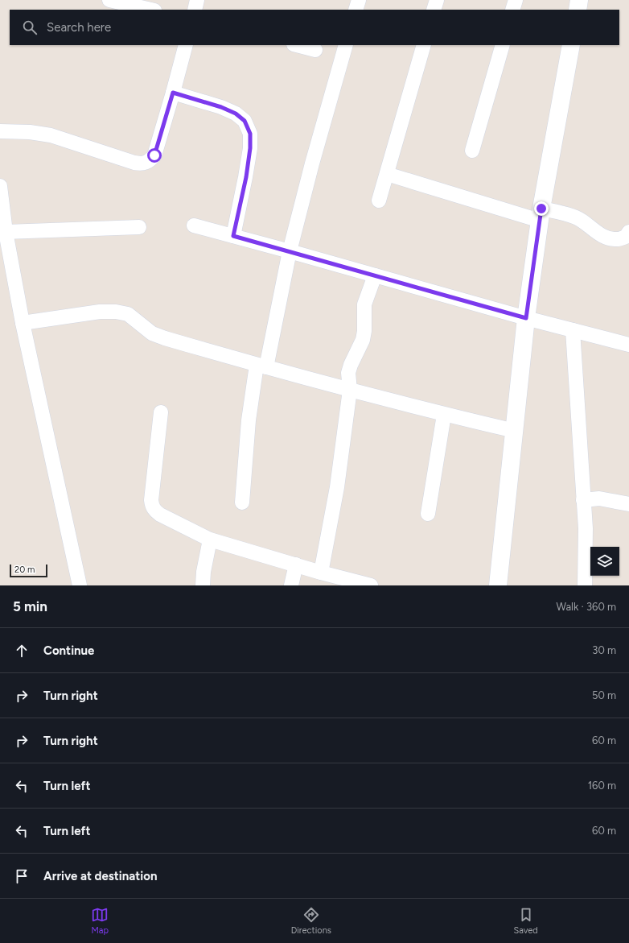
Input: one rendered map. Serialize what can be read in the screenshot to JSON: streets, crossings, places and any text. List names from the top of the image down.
{
  "scale_bar": "20 m",
  "page": {
    "search": "Search here",
    "scale": "20 m",
    "heading": ["5 min", "Walk · 360 m"],
    "list": [
      ["Continue", "30 m"],
      ["Turn right", "50 m"],
      ["Turn right", "60 m"],
      ["Turn left", "160 m"],
      ["Turn left", "60 m"],
      "Arrive at destination"
    ],
    "nav": ["Map", "Directions", "Saved"]
  }
}
